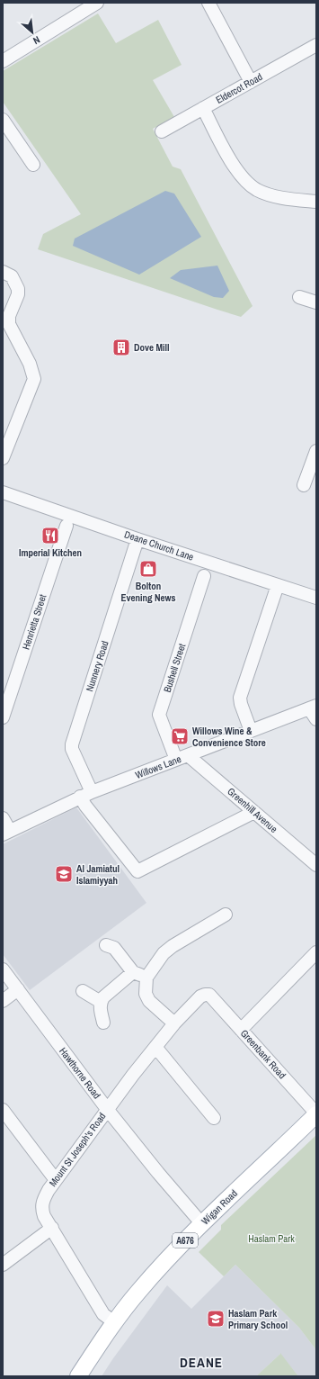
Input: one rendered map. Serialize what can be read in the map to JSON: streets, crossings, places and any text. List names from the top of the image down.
{
  "streets": {
    "main road": ["Wigan Road", "A676"],
    "street": [
      "Eldercot Road",
      "Deane Church Lane",
      "Henrietta Street",
      "Nunnery Road",
      "Bushell Street",
      "Willows Lane",
      "Greenhill Avenue",
      "Greenbank Road",
      "Hawthorne Road",
      "Mount St Joseph's Road"
    ]
  },
  "crossings": [
    ["Deane Church Lane", "Nunnery Road"],
    ["Nunnery Road", "Willows Lane"],
    ["Bushell Street", "Willows Lane"],
    ["Willows Lane", "Greenhill Avenue"],
    ["Greenbank Road", "Mount St Joseph's Road"],
    ["Greenbank Road", "Wigan Road"],
    ["Hawthorne Road", "Mount St Joseph's Road"],
    ["Hawthorne Road", "Wigan Road"],
    ["Mount St Joseph's Road", "Wigan Road"]
  ],
  "districts": ["DEANE"],
  "parks": ["Haslam Park"],
  "places": {
    "building": ["Dove Mill"],
    "restaurant": ["Imperial Kitchen"],
    "shop": ["Bolton Evening News"],
    "supermarket": ["Willows Wine & Convenience Store"],
    "school or university": ["Al Jamiatul Islamiyyah", "Haslam Park Primary School"]
  },
  "north": "bottom right"
}
